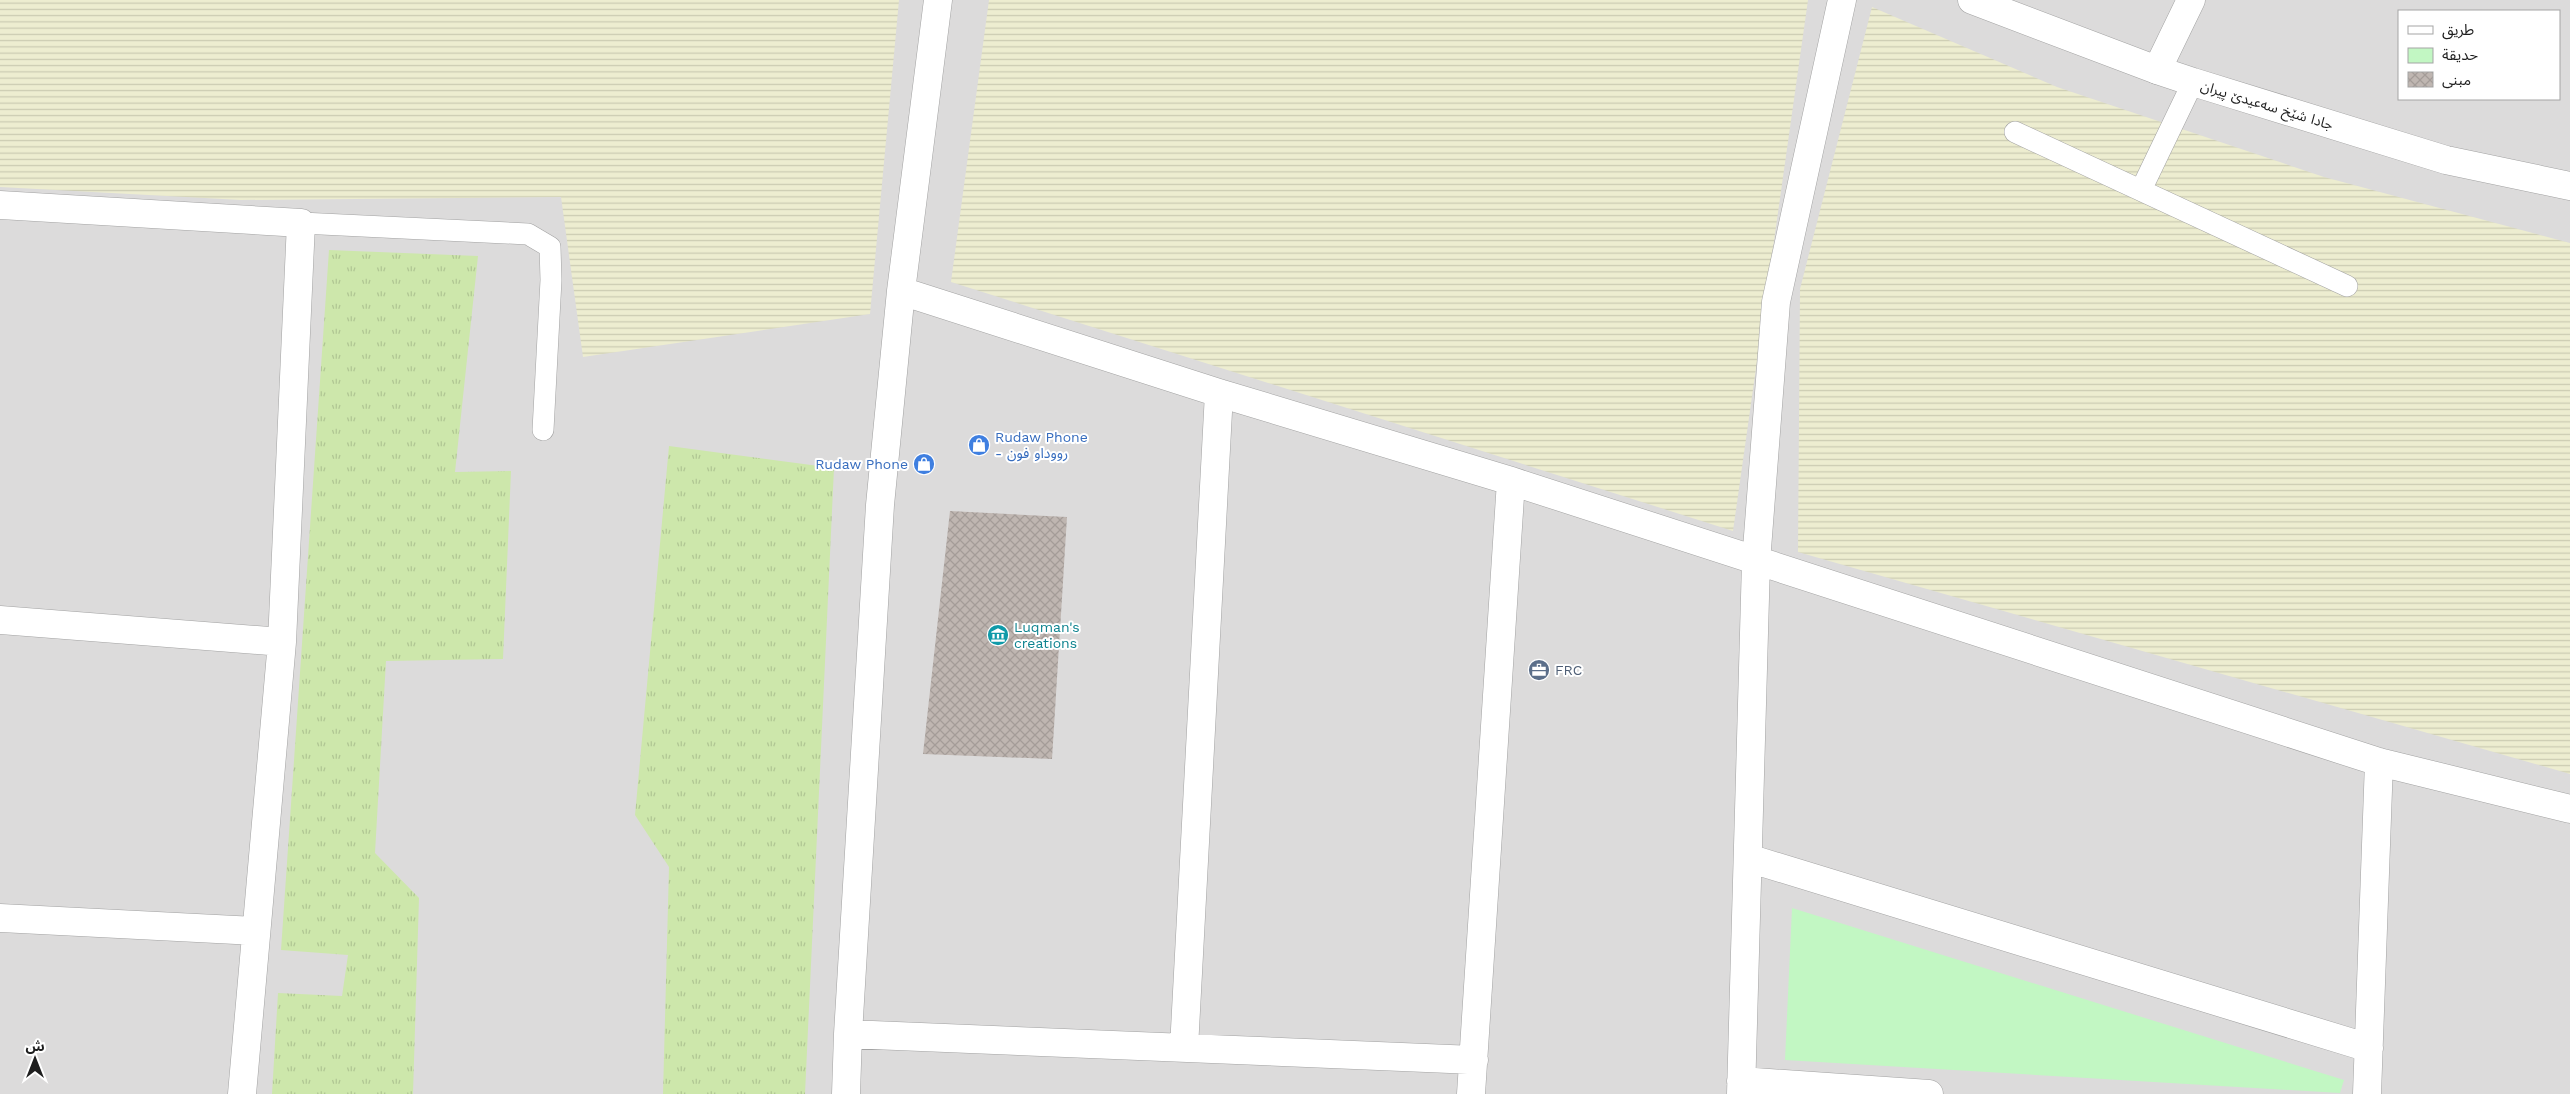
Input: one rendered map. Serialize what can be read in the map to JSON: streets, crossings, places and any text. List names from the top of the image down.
{
  "streets": {
    "street": ["جادا شێخ سەعیدێ پیران"]
  },
  "places": {
    "shop": ["Rudaw Phone - رووداو فون", "Rudaw Phone"],
    "museum": ["Luqman's creations"],
    "office": ["FRC"]
  },
  "legend": ["طريق", "حديقة", "مبنى"],
  "north": "top"
}
